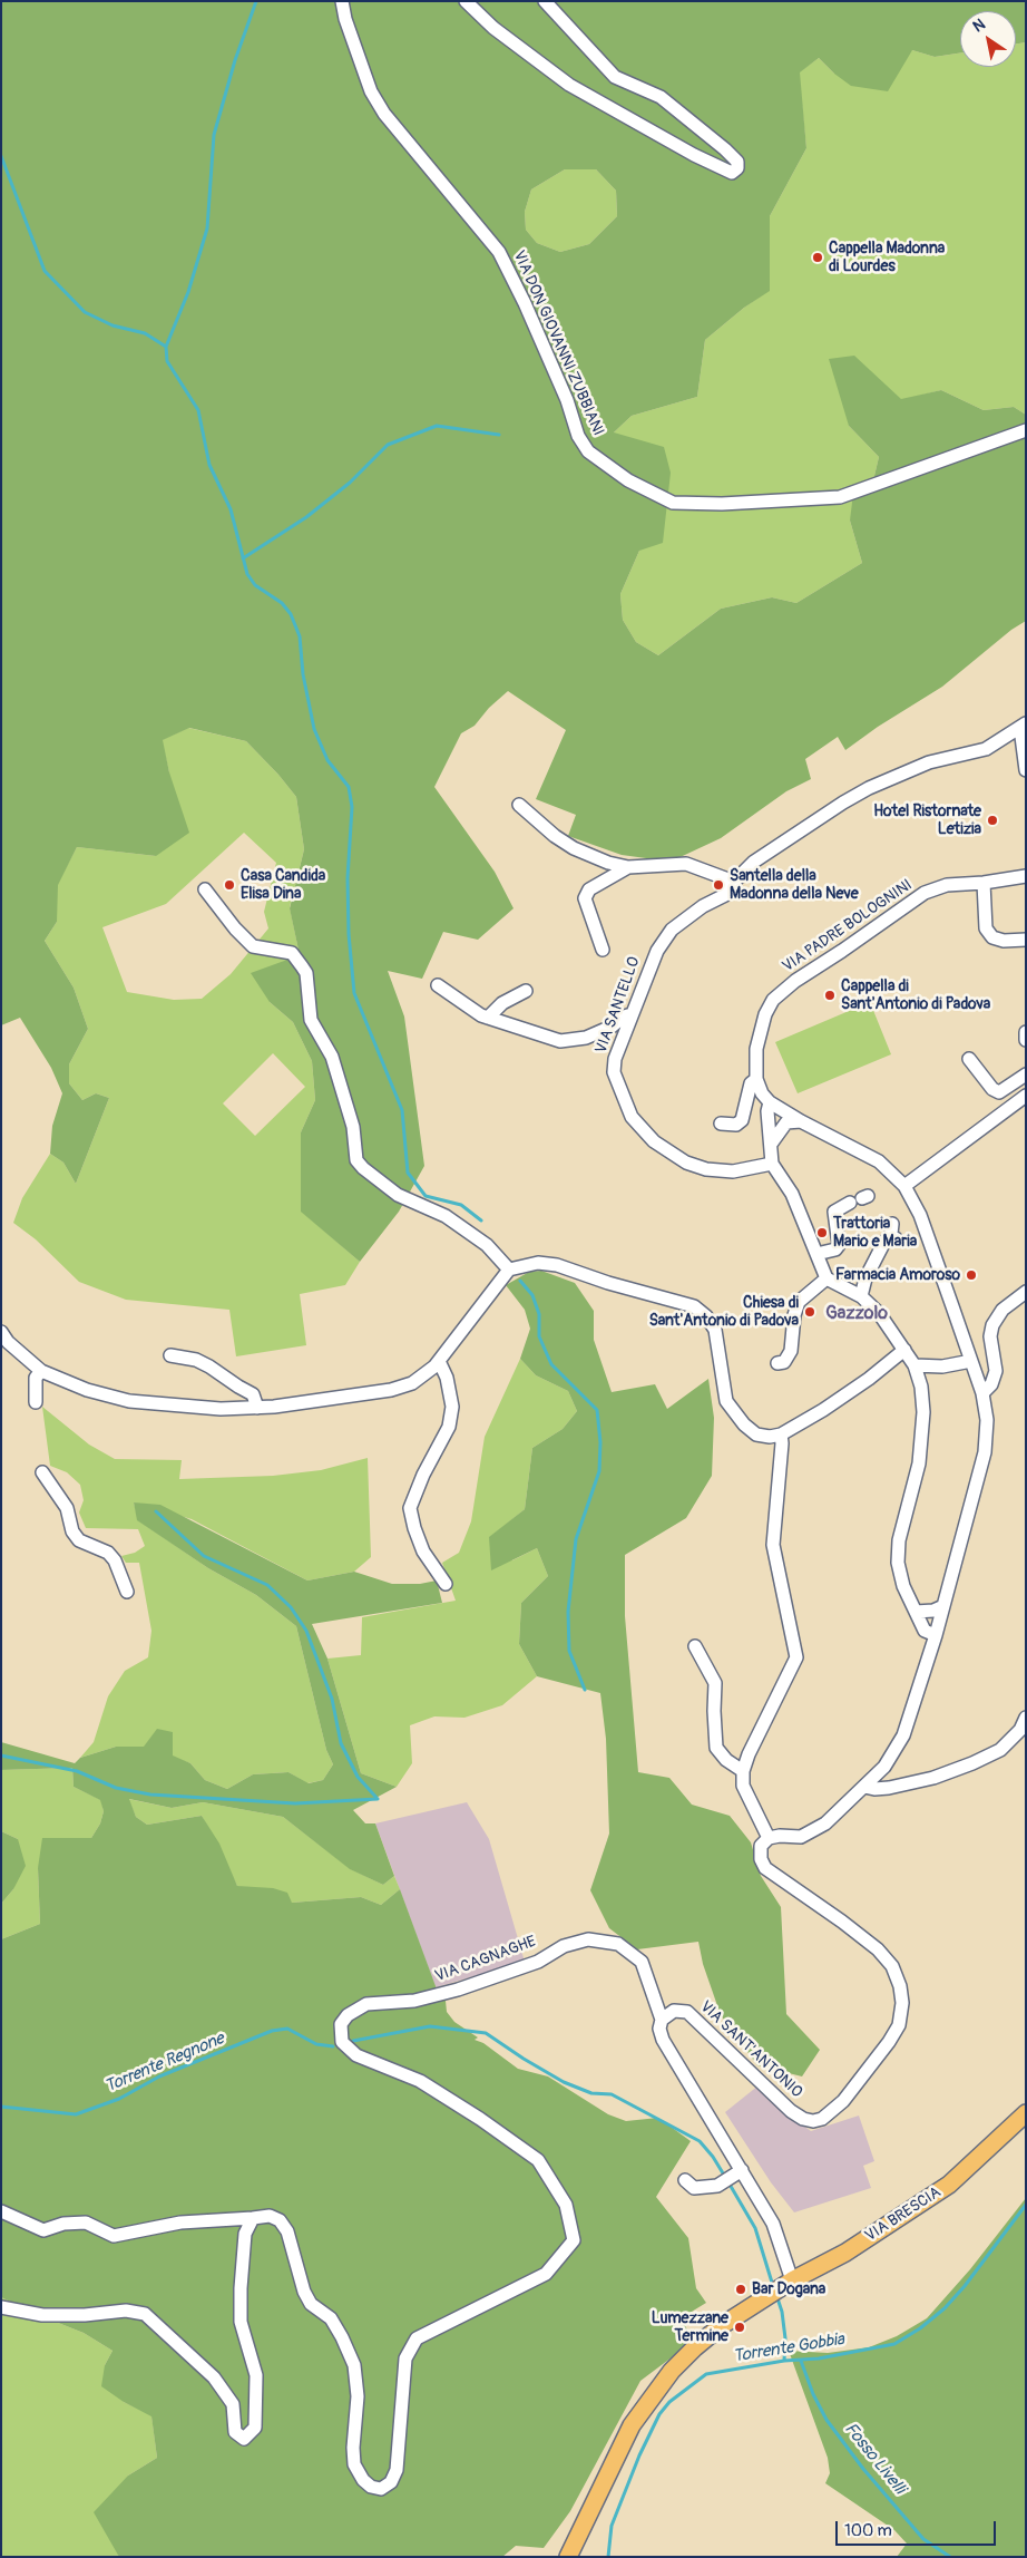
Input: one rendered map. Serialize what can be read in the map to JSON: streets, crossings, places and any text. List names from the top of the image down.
{
  "streets": {
    "main road": ["VIA BRESCIA"],
    "street": [
      "VIA DON GIOVANNI ZUBBIANI",
      "VIA PADRE BOLOGNINI",
      "VIA SANTELLO",
      "VIA CAGNAGHE",
      "VIA SANT'ANTONIO"
    ]
  },
  "crossings": [
    ["VIA CAGNAGHE", "VIA SANT'ANTONIO"]
  ],
  "districts": ["Gazzolo"],
  "water": ["Torrente Regnone", "Torrente Gobbia", "Fosso Livelli"],
  "places": [
    "Cappella Madonna di Lourdes",
    "Hotel Ristornate Letizia",
    "Casa Candida Elisa Dina",
    "Santella della Madonna della Neve",
    "Cappella di Sant'Antonio di Padova",
    "Trattoria Mario e Maria",
    "Farmacia Amoroso",
    "Chiesa di Sant'Antonio di Padova",
    "Bar Dogana",
    "Lumezzane Termine"
  ],
  "scale_bar": "100 m",
  "north": "top left"
}
